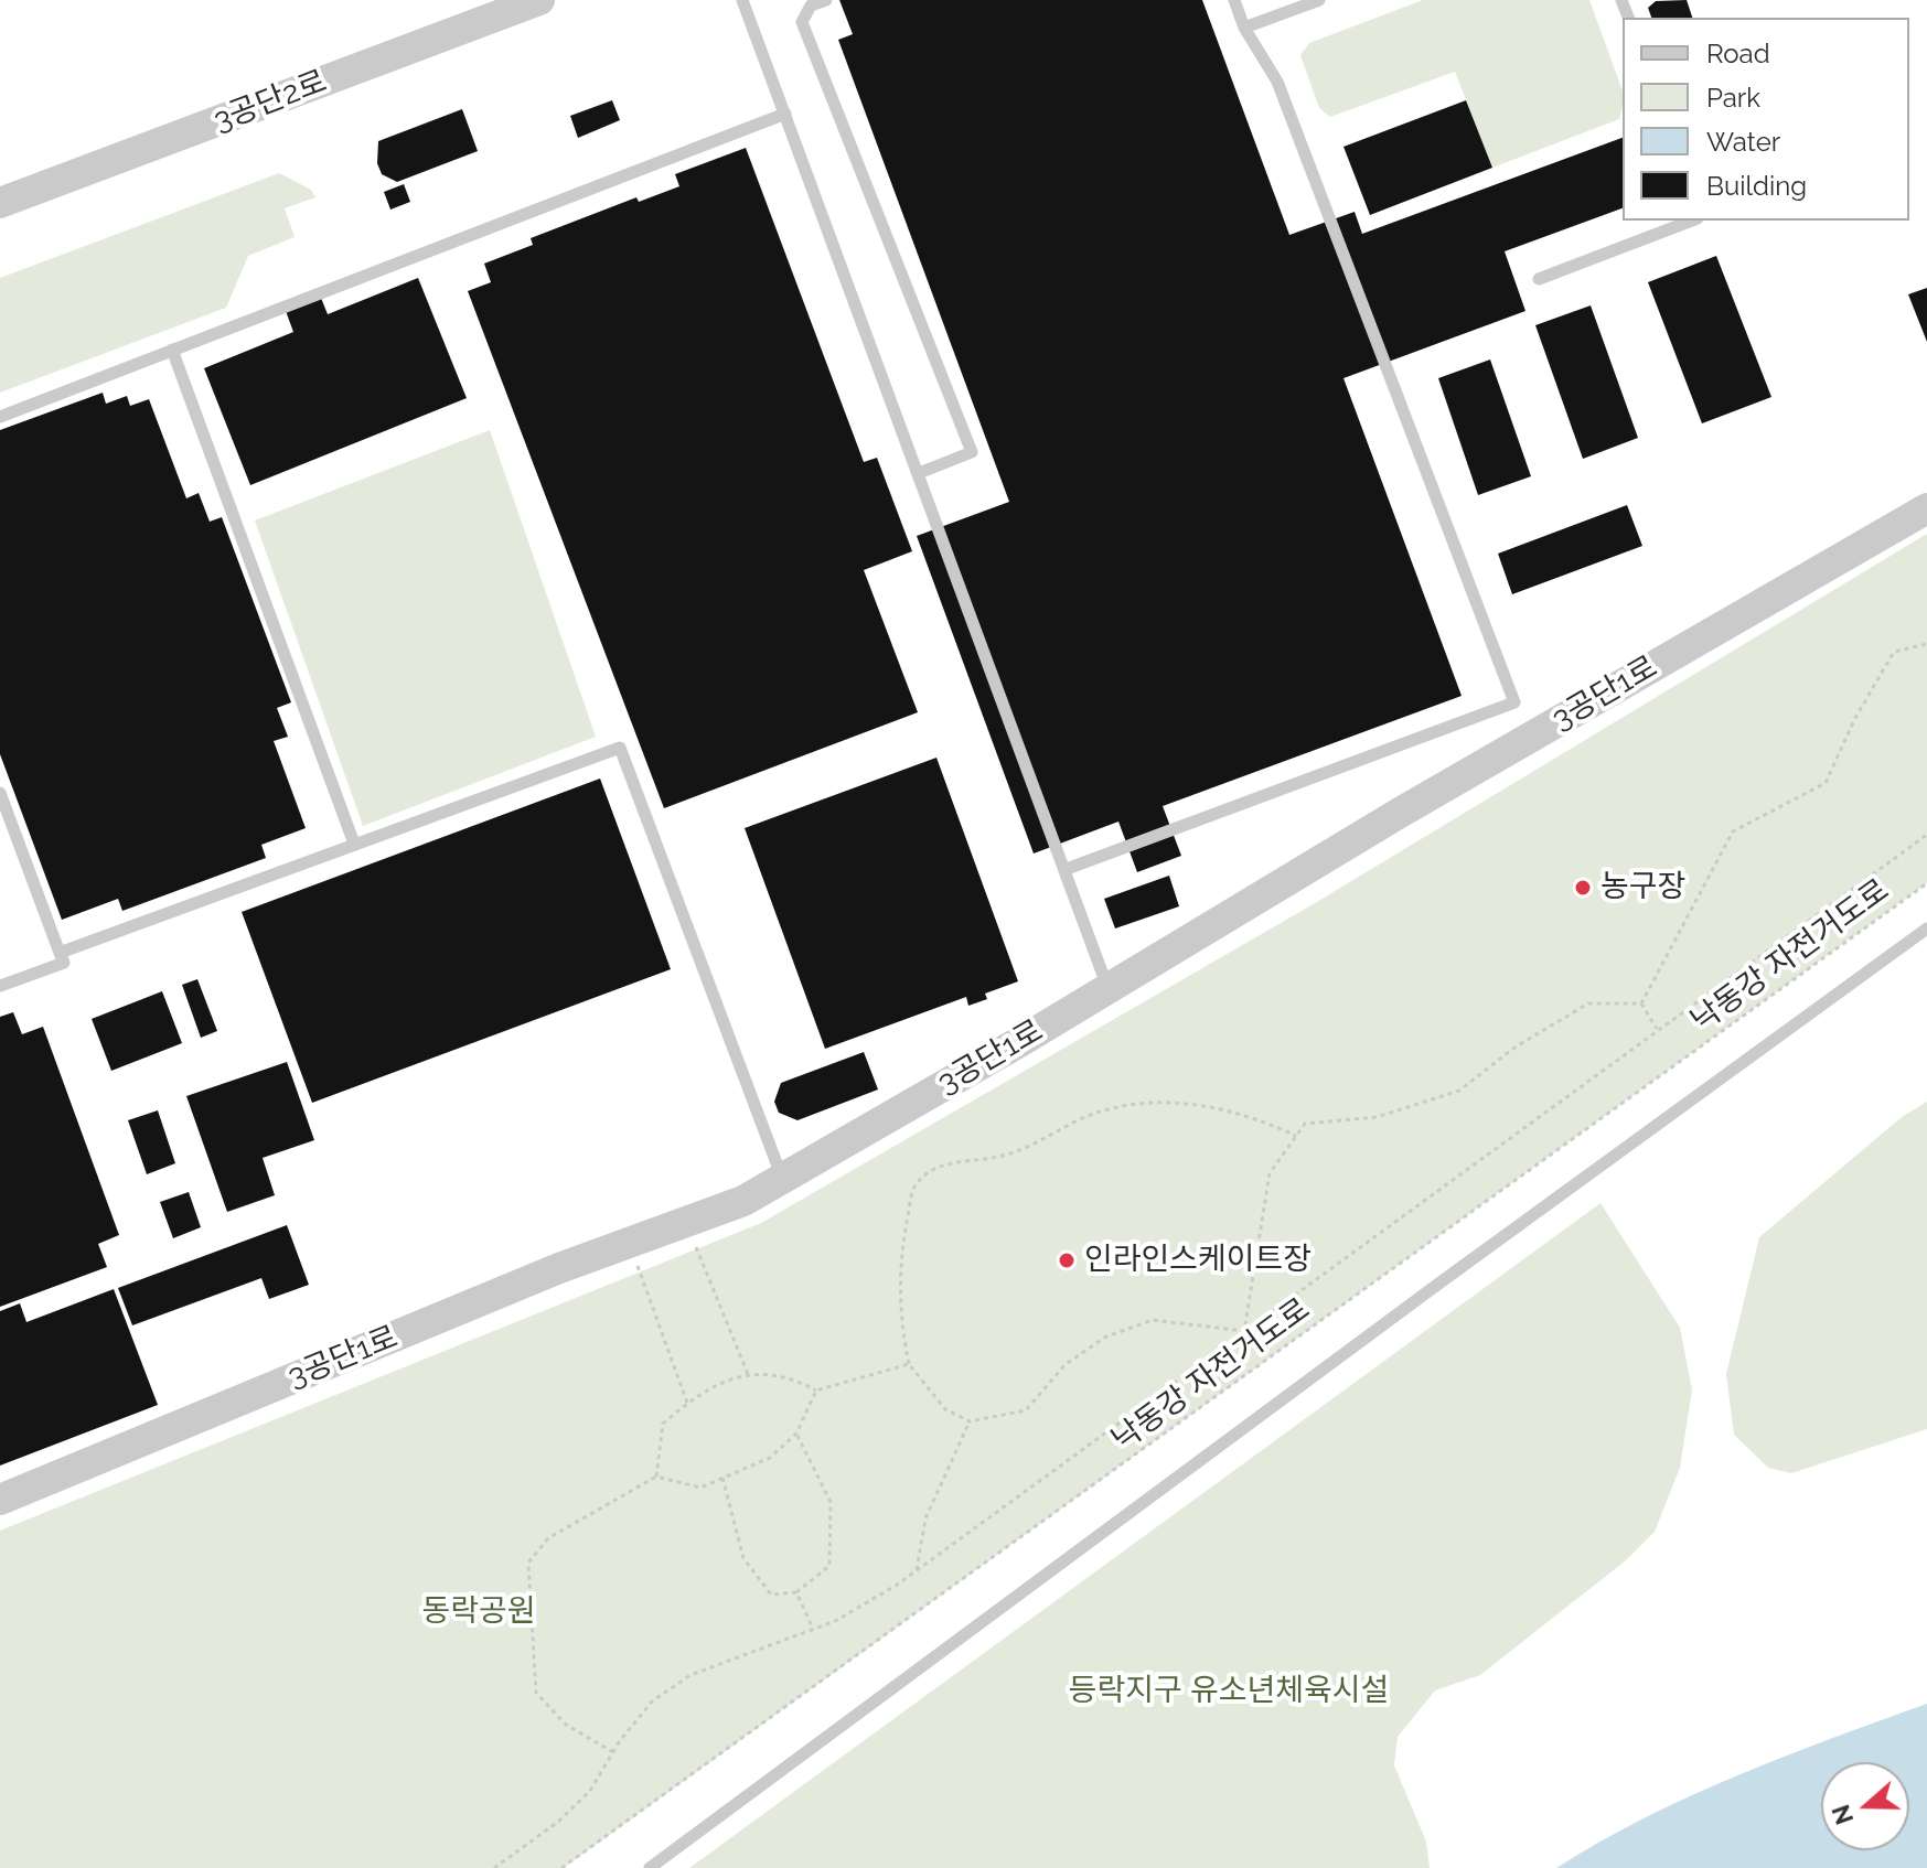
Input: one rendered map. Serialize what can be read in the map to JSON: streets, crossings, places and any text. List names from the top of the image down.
{
  "streets": {
    "street": ["3공단2로", "3공단1로"],
    "path": ["낙동강 자전거도로"]
  },
  "parks": ["동락공원", "등락지구 유소년체육시설"],
  "places": ["농구장", "인라인스케이트장"],
  "legend": [
    "Road",
    "Park",
    "Water",
    "Building"
  ],
  "north": "left"
}
